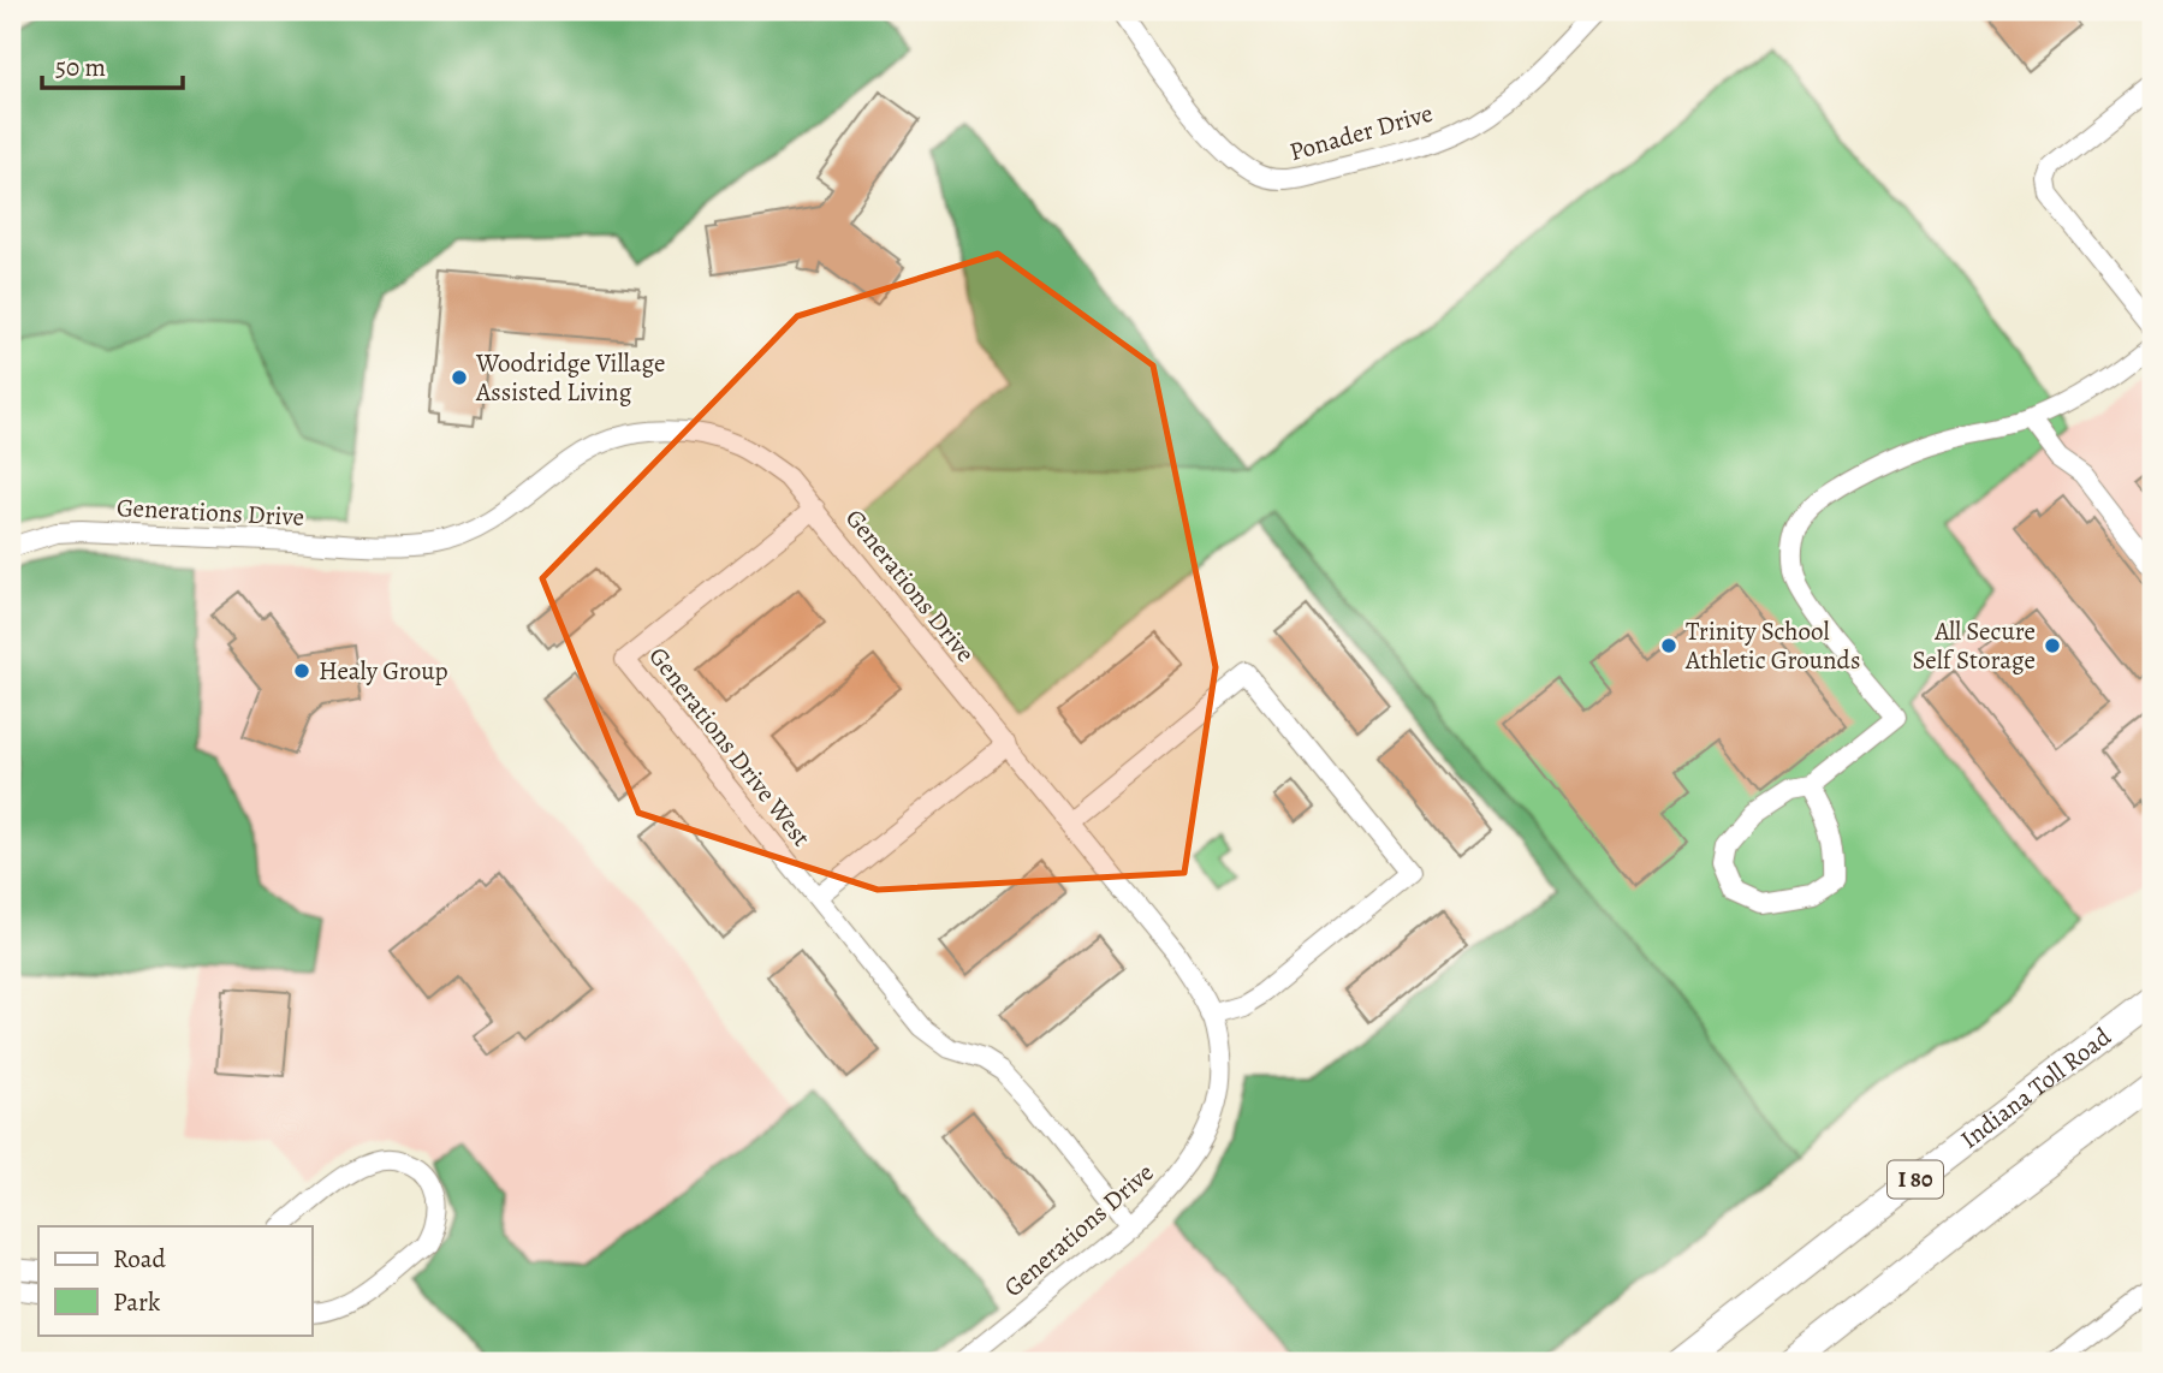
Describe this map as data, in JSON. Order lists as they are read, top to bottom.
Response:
{
  "streets": {
    "highway": ["Indiana Toll Road", "I 80"],
    "street": ["Ponader Drive", "Generations Drive", "Generations Drive West"]
  },
  "crossings": [
    ["Generations Drive", "Generations Drive West"]
  ],
  "places": [
    "Woodridge Village Assisted Living",
    "Trinity School Athletic Grounds",
    "All Secure Self Storage",
    "Healy Group"
  ],
  "legend": ["Road", "Park"],
  "scale_bar": "50 m"
}
